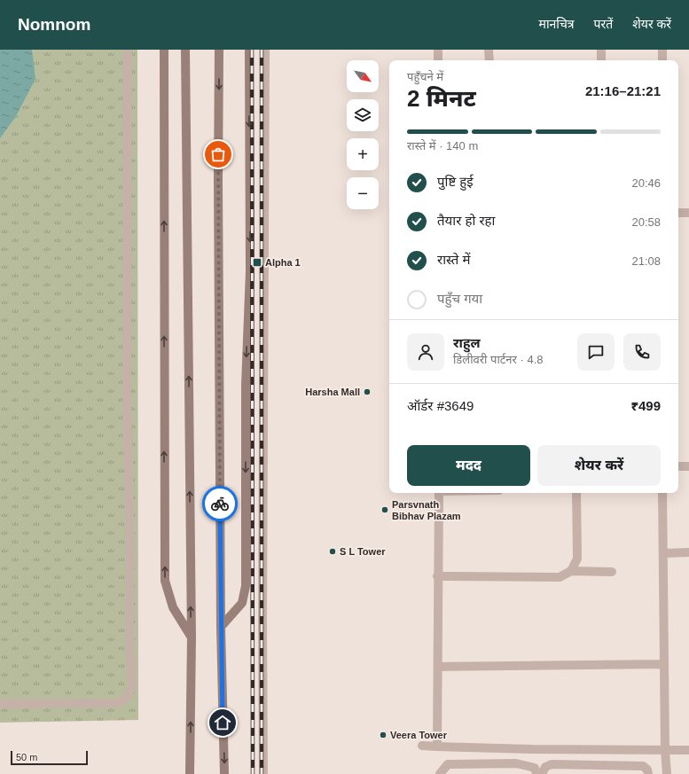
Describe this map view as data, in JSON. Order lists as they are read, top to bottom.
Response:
{
  "places": {
    "transit": ["Alpha 1"],
    "other": [
      "Harsha Mall",
      "Parsvnath Bibhav Plazam",
      "S L Tower",
      "Veera Tower"
    ]
  },
  "scale_bar": "50 m",
  "north": "bottom right",
  "page": {
    "header": "Nomnom",
    "nav": ["मानचित्र", "परतें", "शेयर करें"],
    "map_buttons": ["+", "−"],
    "heading": ["2 मिनट", "पहुँचने में", "21:16–21:21"],
    "panel": [
      "राहुल",
      "डिलीवरी पार्टनर · 4.8",
      "ऑर्डर #3649",
      "₹499"
    ],
    "bar": "रास्ते में · 140 m",
    "list": [
      ["पुष्टि हुई", "20:46"],
      ["तैयार हो रहा", "20:58"],
      ["रास्ते में", "21:08"],
      "पहुँच गया"
    ],
    "buttons": ["मदद", "शेयर करें"],
    "scale": "50 m"
  }
}
